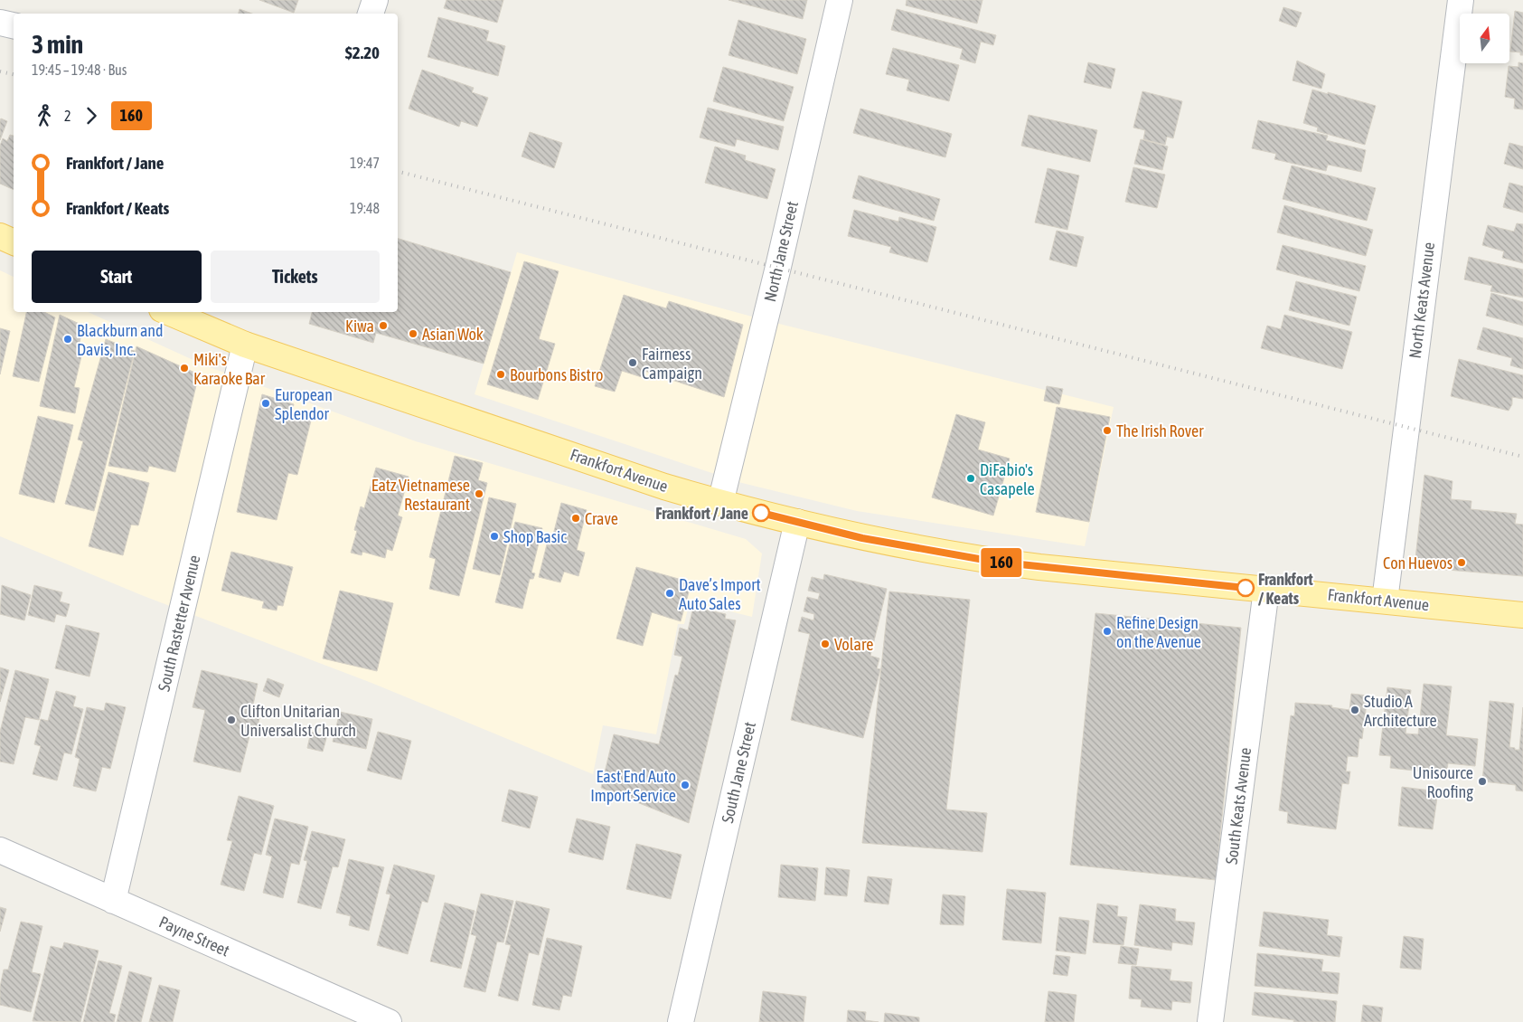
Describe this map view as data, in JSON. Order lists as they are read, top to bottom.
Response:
{
  "streets": {
    "main road": ["Frankfort Avenue"],
    "street": [
      "North Jane Street",
      "North Keats Avenue",
      "South Rastetter Avenue",
      "South Jane Street",
      "South Keats Avenue",
      "Payne Street"
    ]
  },
  "crossings": [
    ["North Jane Street", "Frankfort Avenue"],
    ["North Keats Avenue", "Frankfort Avenue"],
    ["Frankfort Avenue", "South Rastetter Avenue"],
    ["Frankfort Avenue", "South Jane Street"],
    ["Frankfort Avenue", "South Keats Avenue"],
    ["South Rastetter Avenue", "Payne Street"]
  ],
  "places": [
    "Kiwa",
    "Asian Wok",
    "Blackburn and Davis, Inc.",
    "Fairness Campaign",
    "Miki's Karaoke Bar",
    "Bourbons Bistro",
    "European Splendor",
    "The Irish Rover",
    "DiFabio's Casapele",
    "Eatz Vietnamese Restaurant",
    "Frankfort / Jane",
    "Crave",
    "Shop Basic",
    "Con Huevos",
    "Frankfort / Keats",
    "Dave’s Import Auto Sales",
    "Refine Design on the Avenue",
    "Volare",
    "Studio A Architecture",
    "Clifton Unitarian Universalist Church",
    "Unisource Roofing",
    "East End Auto Import Service"
  ],
  "lines": ["bus line 160"],
  "north": "top",
  "page": {
    "on_map": "160",
    "heading": ["3 min", "19:45 – 19:48 · Bus", "$2.20"],
    "legs": ["2", "160"],
    "list": [
      {
        "name": "Frankfort / Jane",
        "value": "19:47"
      },
      {
        "name": "Frankfort / Keats",
        "value": "19:48"
      }
    ],
    "buttons": ["Start", "Tickets"]
  }
}
